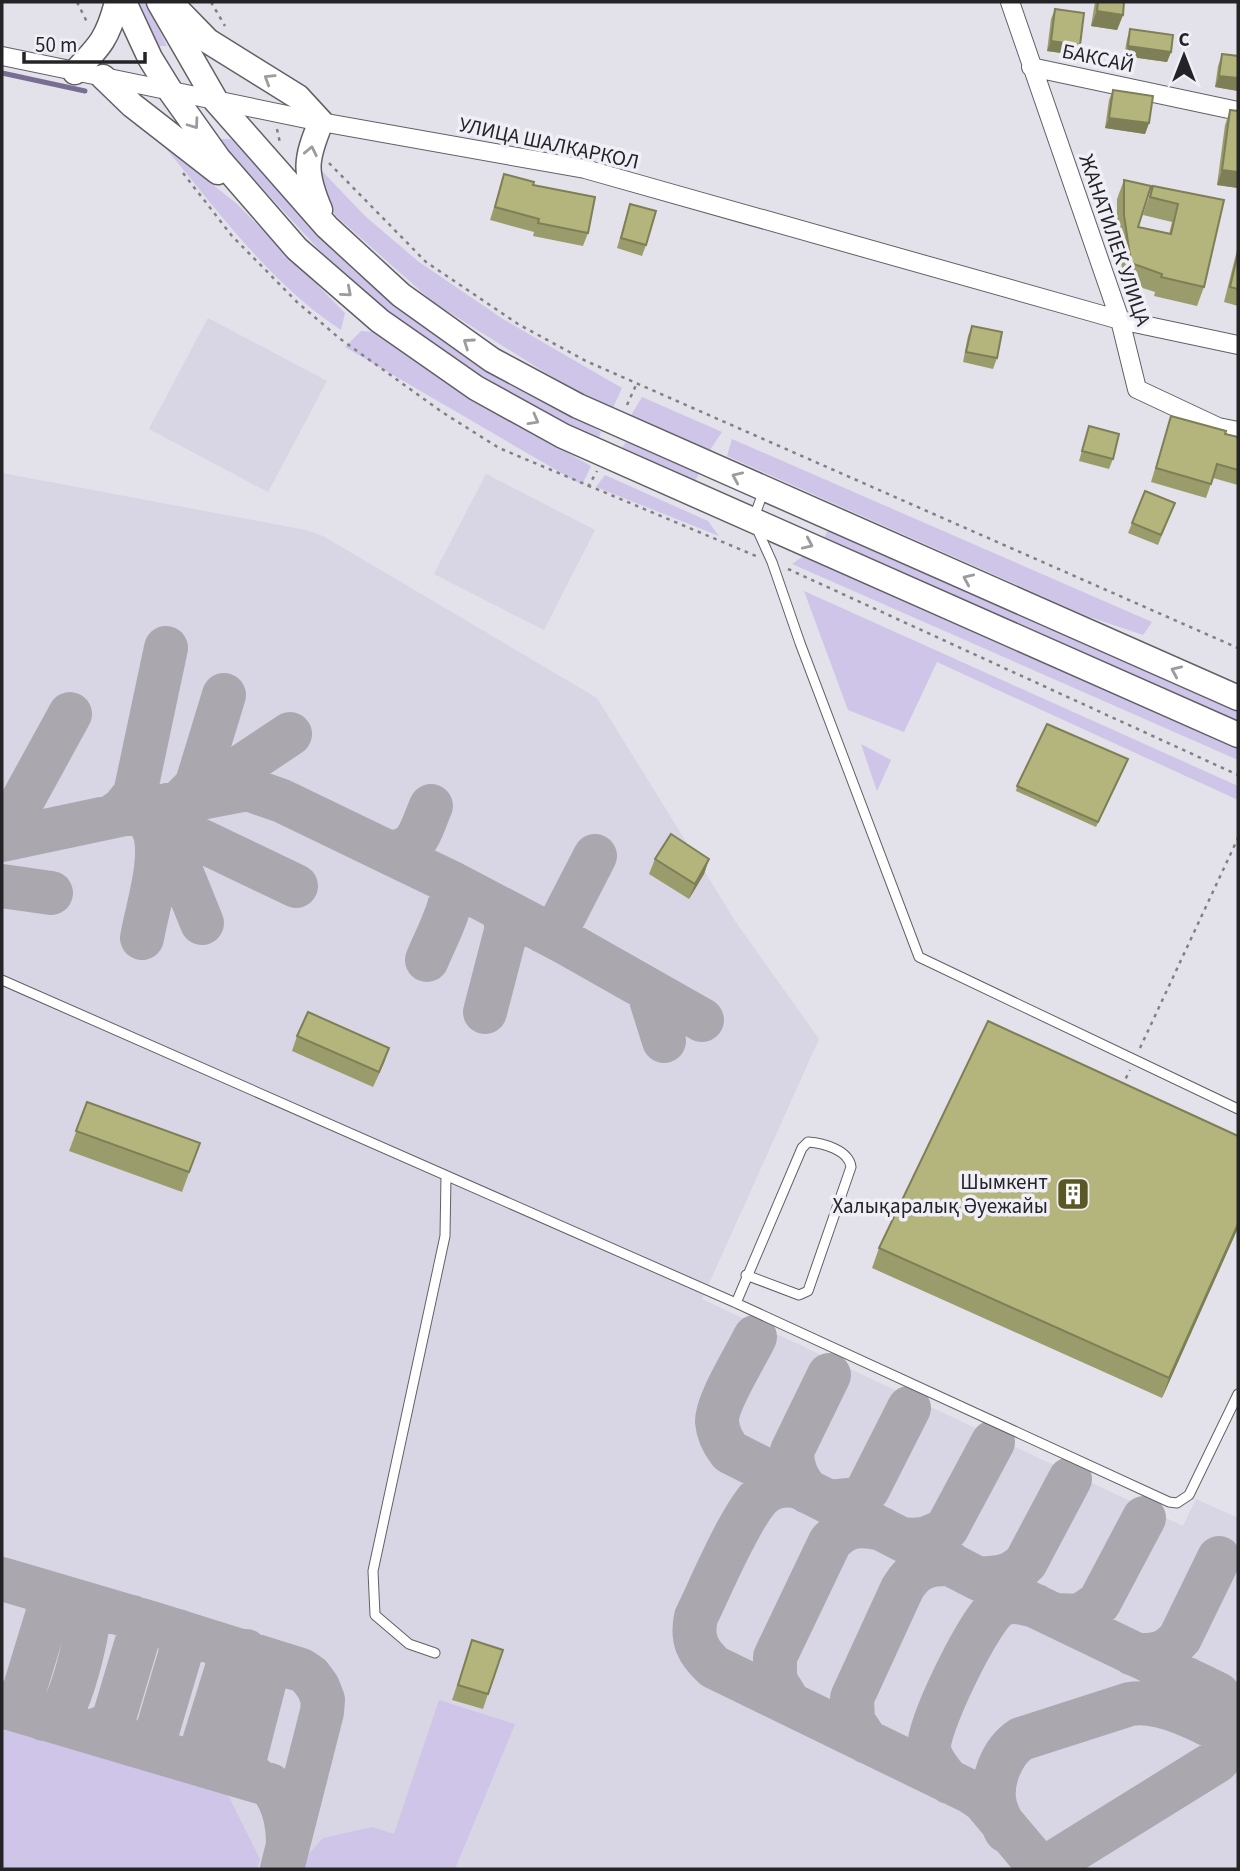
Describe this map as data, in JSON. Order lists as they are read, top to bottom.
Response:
{
  "streets": {
    "street": ["БАКСАЙ", "УЛИЦА ШАЛКАРКОЛ", "ЖАНАТИЛЕК УЛИЦА"]
  },
  "crossings": [
    ["БАКСАЙ", "ЖАНАТИЛЕК УЛИЦА"],
    ["УЛИЦА ШАЛКАРКОЛ", "ЖАНАТИЛЕК УЛИЦА"]
  ],
  "places": {
    "building": ["Шымкент Халықаралық Әуежайы"]
  },
  "scale_bar": "50 m",
  "north": "top"
}
